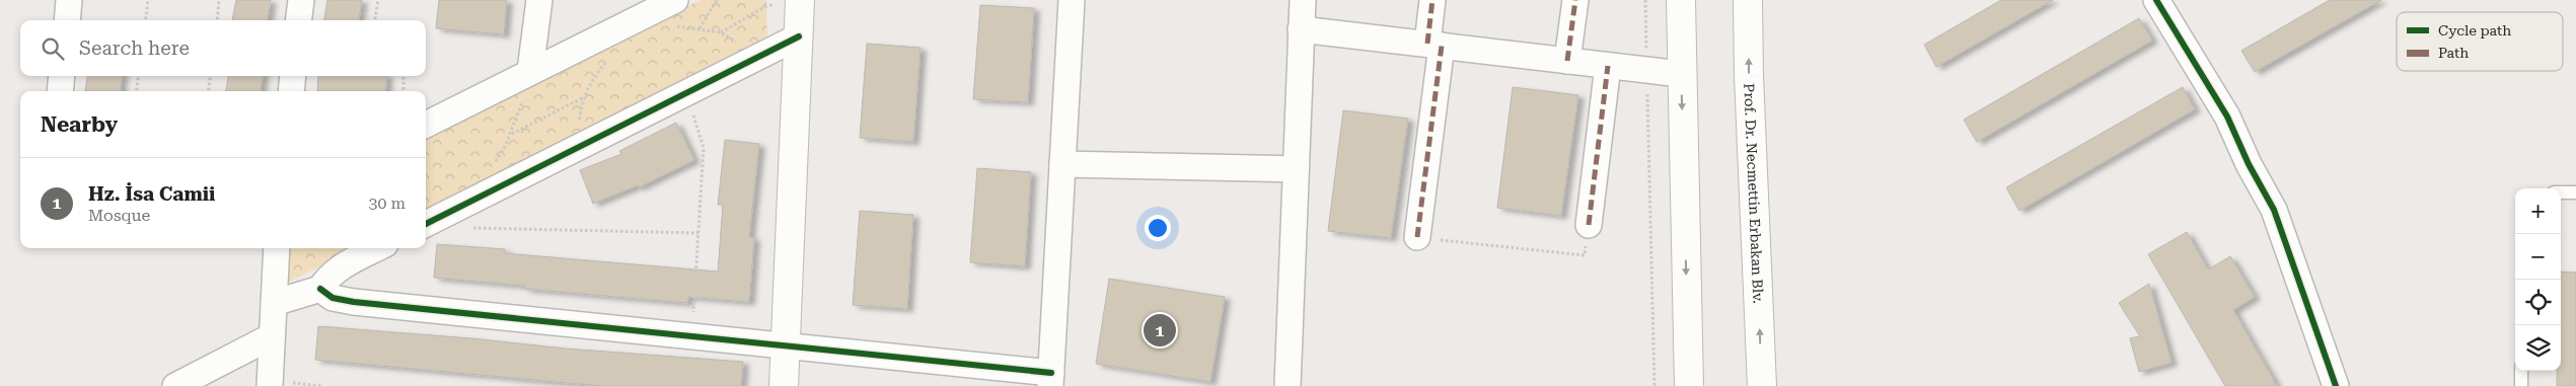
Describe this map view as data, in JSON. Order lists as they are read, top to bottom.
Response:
{
  "streets": {
    "main road": ["Prof. Dr. Necmettin Erbakan Blv."]
  },
  "legend": ["Cycle path", "Path"],
  "page": {
    "search": "Search here",
    "heading": "Nearby",
    "list": [
      {
        "mark": "1",
        "name": "Hz. İsa Camii",
        "note": "Mosque",
        "value": "30 m"
      }
    ],
    "map_buttons": ["+", "−"],
    "pins": "1"
  }
}
